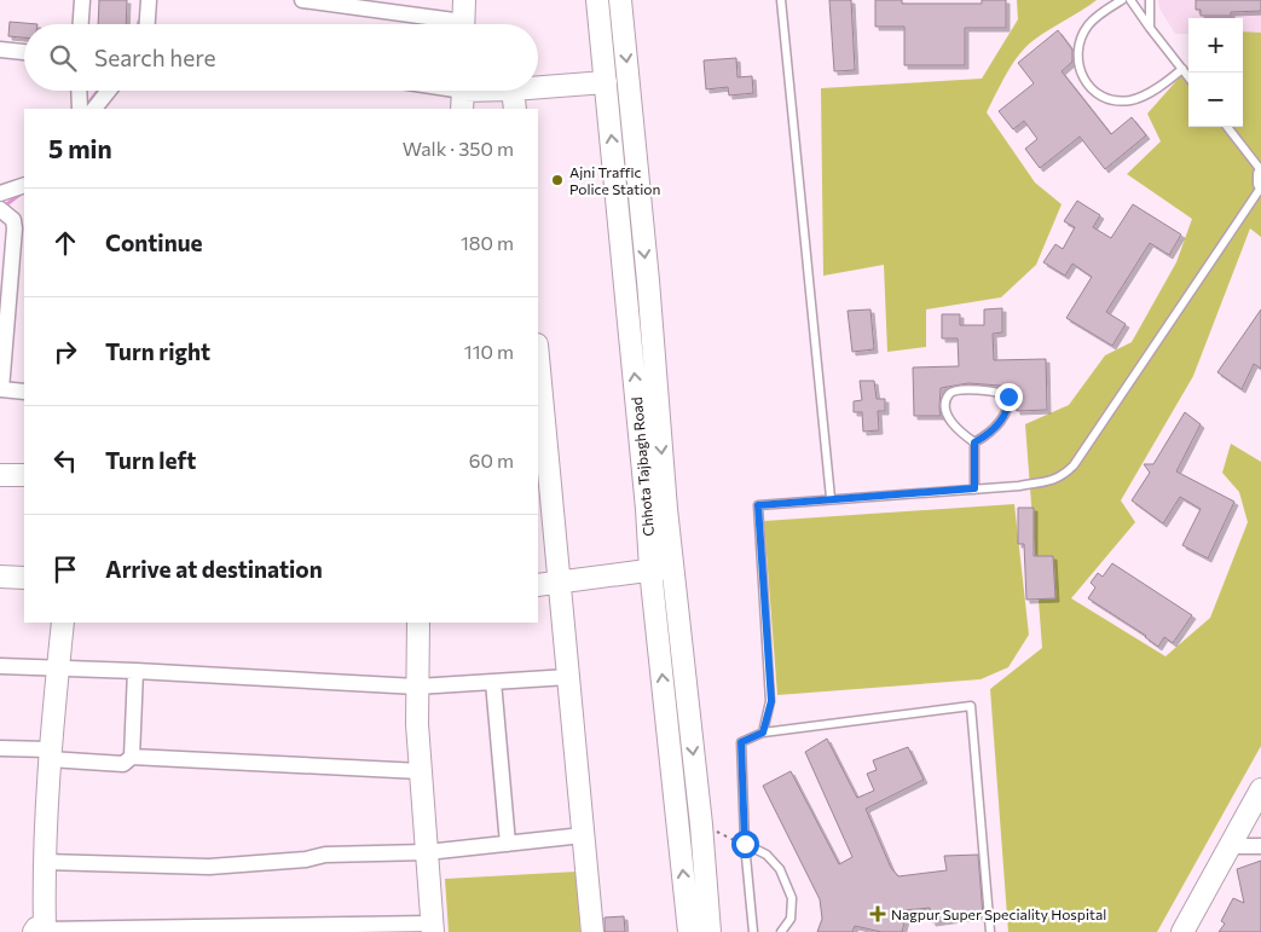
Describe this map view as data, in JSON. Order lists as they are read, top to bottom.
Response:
{
  "streets": {
    "main road": ["Chhota Tajbagh Road"]
  },
  "places": {
    "other": ["Ajni Traffic Police Station"],
    "health": ["Nagpur Super Speciality Hospital"]
  },
  "page": {
    "map_buttons": ["+", "−"],
    "search": "Search here",
    "heading": ["5 min", "Walk · 350 m"],
    "list": [
      ["Continue", "180 m"],
      ["Turn right", "110 m"],
      ["Turn left", "60 m"],
      "Arrive at destination"
    ]
  }
}
